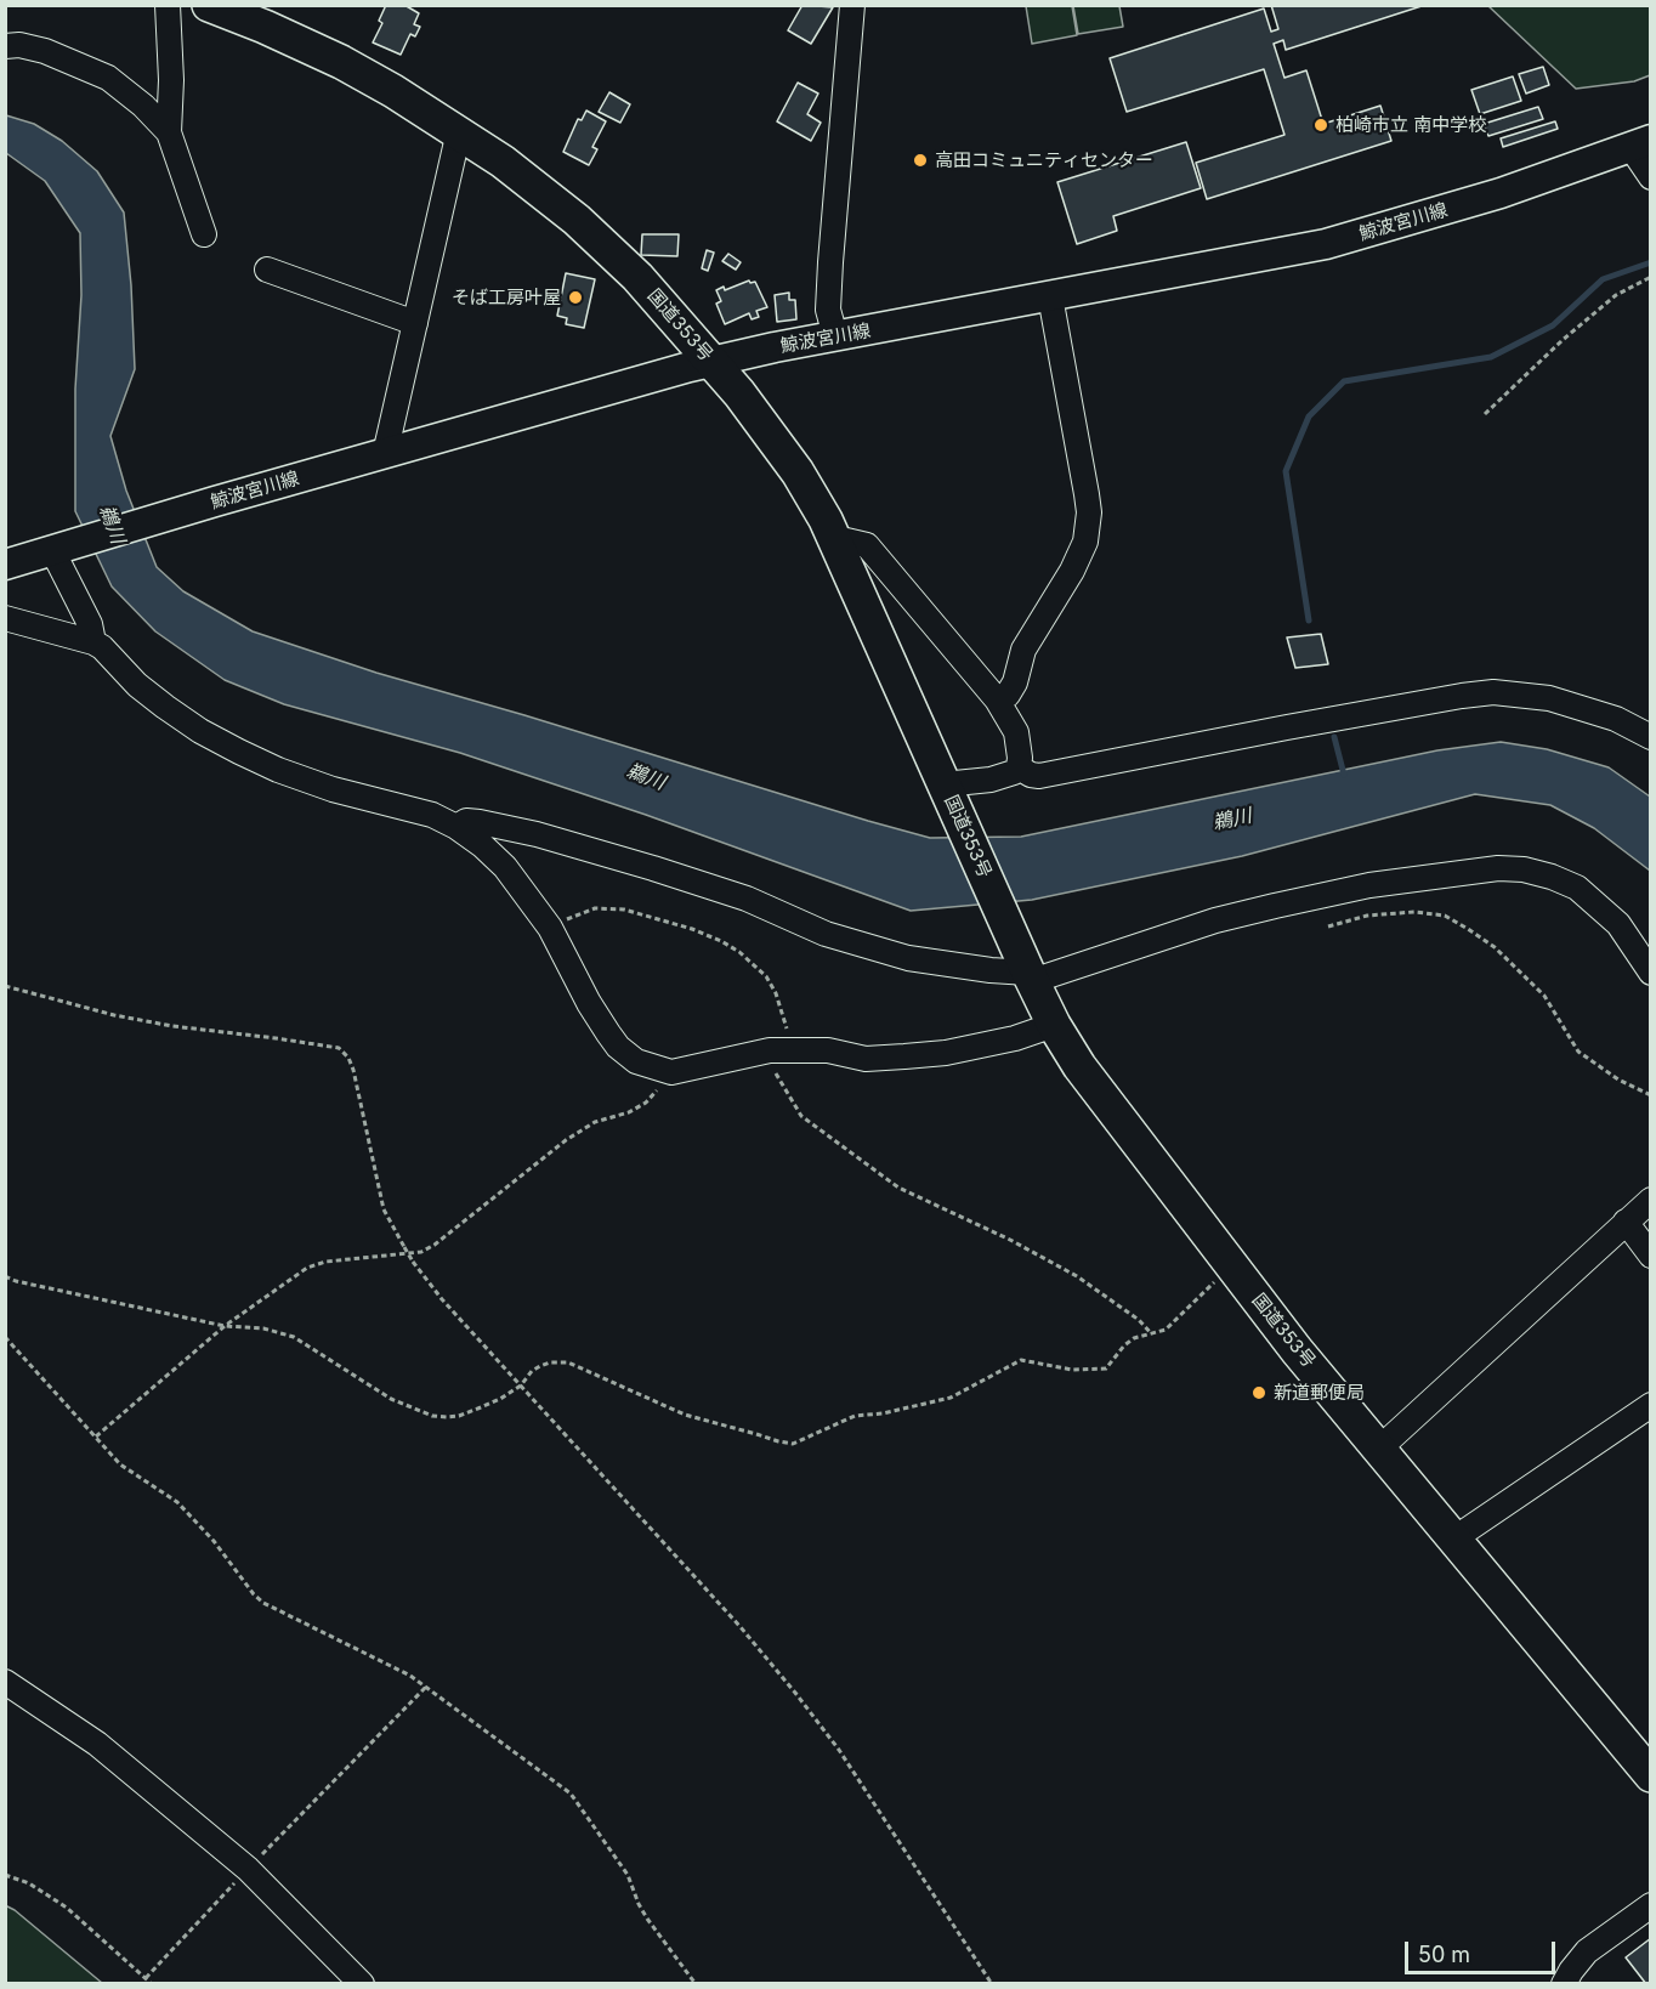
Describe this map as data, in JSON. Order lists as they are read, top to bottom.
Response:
{
  "streets": {
    "highway": ["国道353号"],
    "main road": ["鯨波宮川線"]
  },
  "crossings": [
    ["鯨波宮川線", "国道353号"]
  ],
  "water": ["鵜川"],
  "places": [
    "柏崎市立 南中学校",
    "高田コミュニティセンター",
    "そば工房叶屋",
    "新道郵便局"
  ],
  "scale_bar": "50 m"
}
